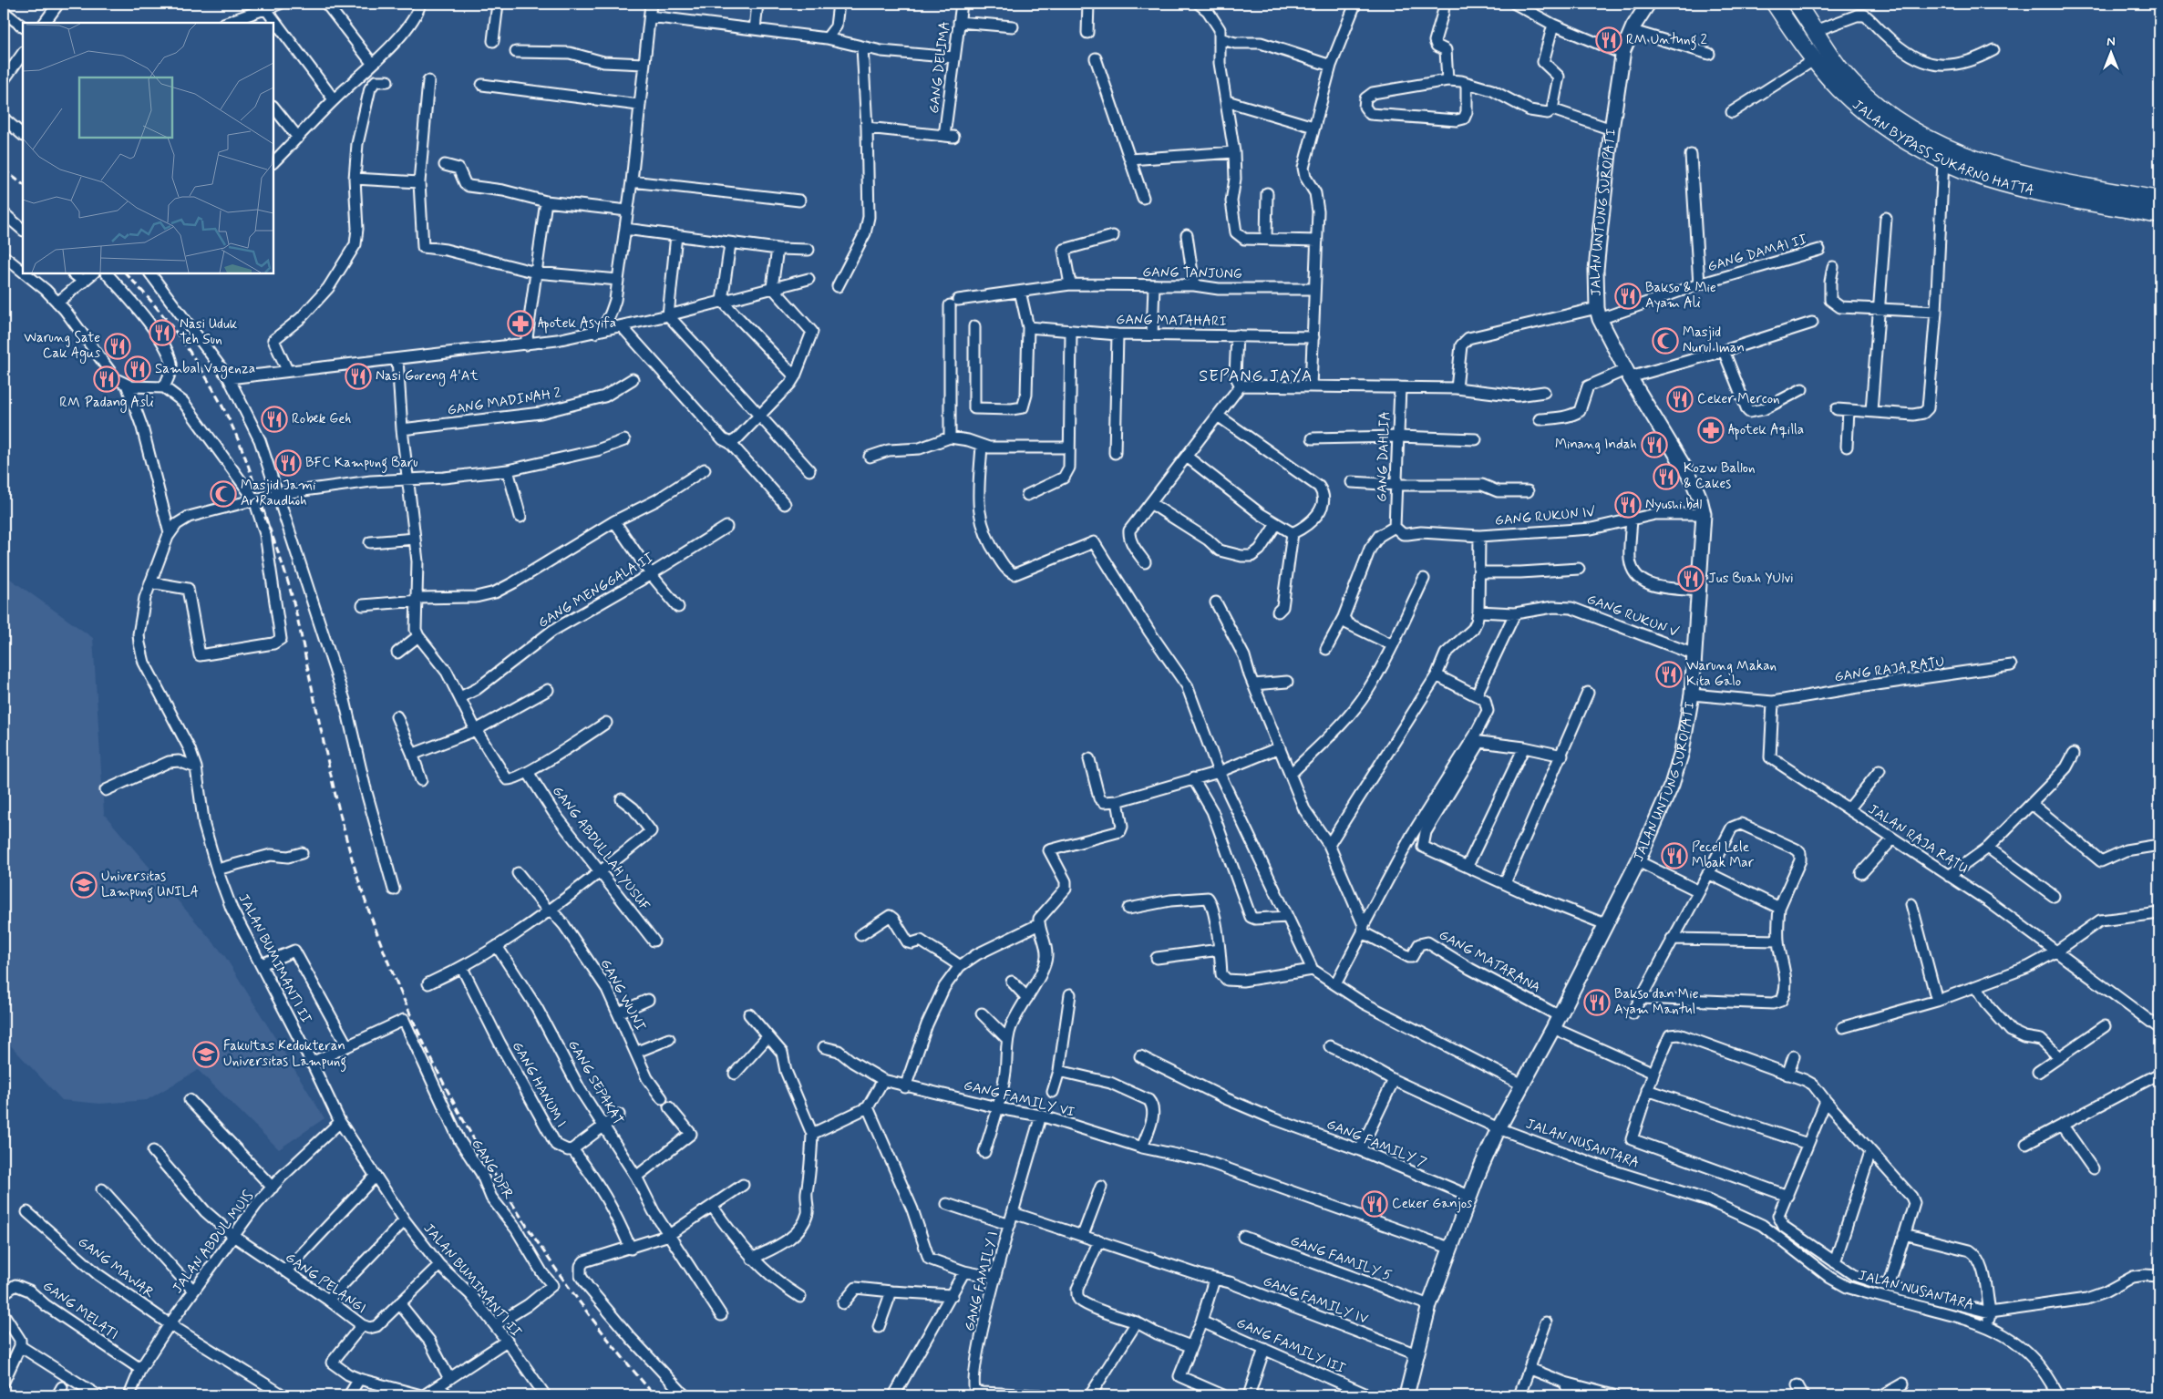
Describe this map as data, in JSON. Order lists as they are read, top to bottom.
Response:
{
  "streets": {
    "highway": ["JALAN BYPASS SUKARNO HATTA"],
    "main road": ["JALAN UNTUNG SUROPATI"],
    "street": [
      "GANG DELIMA",
      "GANG DAMAI II",
      "GANG TANJUNG",
      "GANG MATAHARI",
      "GANG MADINAH 2",
      "GANG DAHLIA",
      "GANG RUKUN IV",
      "GANG MENGGALA II",
      "GANG RUKUN V",
      "GANG RAJA RATU",
      "JALAN RAJA RATU",
      "GANG ABDULLAH YUSUF",
      "JALAN BUMIMANTI II",
      "GANG MATARANA",
      "GANG WUNI",
      "GANG SEPAKAT",
      "GANG HANUM I",
      "GANG FAMILY VI",
      "GANG FAMILY 7",
      "JALAN NUSANTARA",
      "GANG DPR",
      "JALAN ABDUL MUIS",
      "GANG FAMILY 5",
      "GANG MAWAR",
      "GANG FAMILY I",
      "GANG PELANGI",
      "GANG FAMILY IV",
      "GANG MELATI",
      "GANG FAMILY III"
    ]
  },
  "crossings": [
    ["JALAN UNTUNG SUROPATI", "GANG DAMAI II"],
    ["JALAN UNTUNG SUROPATI", "GANG RUKUN IV"],
    ["JALAN UNTUNG SUROPATI", "GANG RUKUN V"],
    ["JALAN UNTUNG SUROPATI", "GANG MATARANA"],
    ["JALAN UNTUNG SUROPATI", "GANG FAMILY VI"],
    ["JALAN UNTUNG SUROPATI", "GANG FAMILY 7"],
    ["JALAN UNTUNG SUROPATI", "JALAN NUSANTARA"],
    ["JALAN UNTUNG SUROPATI", "GANG FAMILY 5"],
    ["JALAN UNTUNG SUROPATI", "GANG FAMILY IV"],
    ["GANG DAHLIA", "GANG RUKUN IV"],
    ["GANG RAJA RATU", "JALAN RAJA RATU"],
    ["JALAN BUMIMANTI II", "GANG DPR"],
    ["JALAN BUMIMANTI II", "JALAN ABDUL MUIS"],
    ["JALAN BUMIMANTI II", "GANG PELANGI"],
    ["GANG FAMILY VI", "GANG FAMILY I"],
    ["JALAN ABDUL MUIS", "GANG MAWAR"],
    ["JALAN ABDUL MUIS", "GANG PELANGI"],
    ["JALAN ABDUL MUIS", "GANG MELATI"],
    ["GANG FAMILY I", "GANG FAMILY IV"]
  ],
  "districts": ["SEPANG JAYA"],
  "places": {
    "restaurant": [
      "RM Untung 2",
      "Bakso & Mie Ayam Ali",
      "Nasi Uduk Teh Sun",
      "Warung Sate Cak Agus",
      "Sambal Vagenza",
      "Nasi Goreng A'At",
      "RM Padang Asli",
      "Ceker Mercon",
      "Robek Geh",
      "Minang Indah",
      "BFC Kampung Baru",
      "Kozw Ballon & Cakes",
      "Nyushi bdl",
      "Jus Buah YUlvi",
      "Warung Makan Kita Galo",
      "Pecel Lele Mbak Mar",
      "Bakso dan Mie Ayam Mantul",
      "Ceker Ganjos"
    ],
    "pharmacy": ["Apotek Asyifa", "Apotek Aqilla"],
    "mosque": ["Masjid Nurul Iman", "Masjid Jami Ar Raudhoh"],
    "school or university": ["Universitas Lampung UNILA", "Fakultas Kedokteran Universitas Lampung"]
  },
  "north": "top"
}
